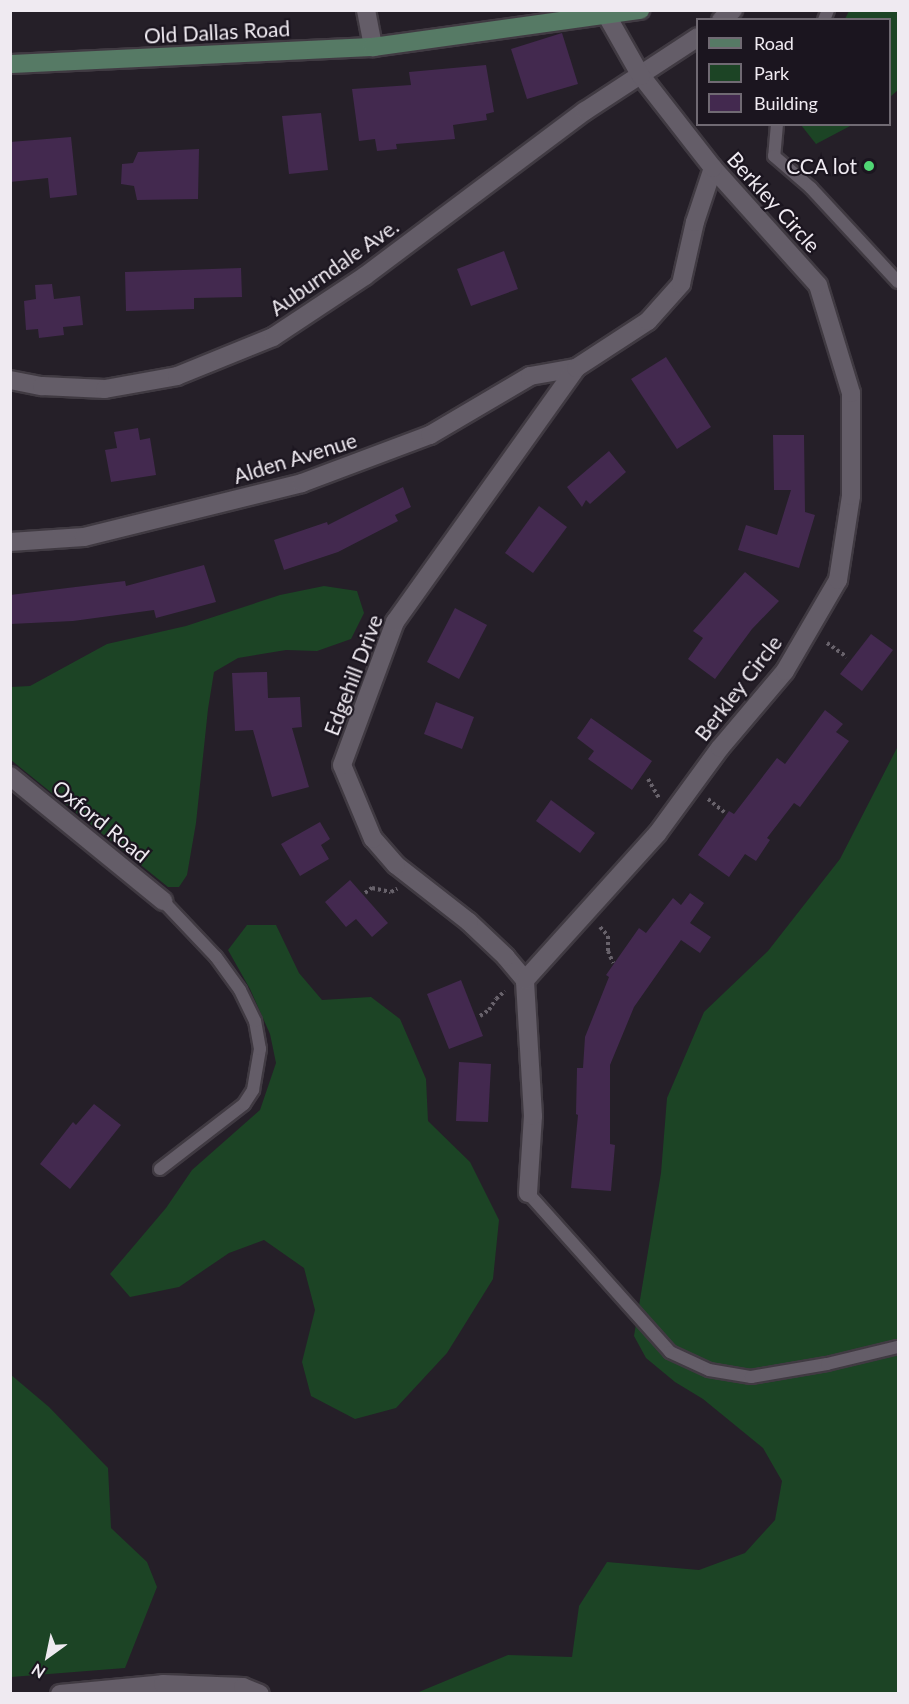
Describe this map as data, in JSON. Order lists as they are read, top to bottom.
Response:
{
  "streets": {
    "street": [
      "Old Dallas Road",
      "Berkley Circle",
      "Auburndale Ave.",
      "Alden Avenue",
      "Edgehill Drive",
      "Oxford Road"
    ]
  },
  "crossings": [
    ["Old Dallas Road", "Berkley Circle"],
    ["Berkley Circle", "Auburndale Ave."],
    ["Berkley Circle", "Edgehill Drive"],
    ["Alden Avenue", "Edgehill Drive"]
  ],
  "places": ["CCA lot"],
  "legend": ["Road", "Park", "Building"],
  "north": "bottom left"
}
